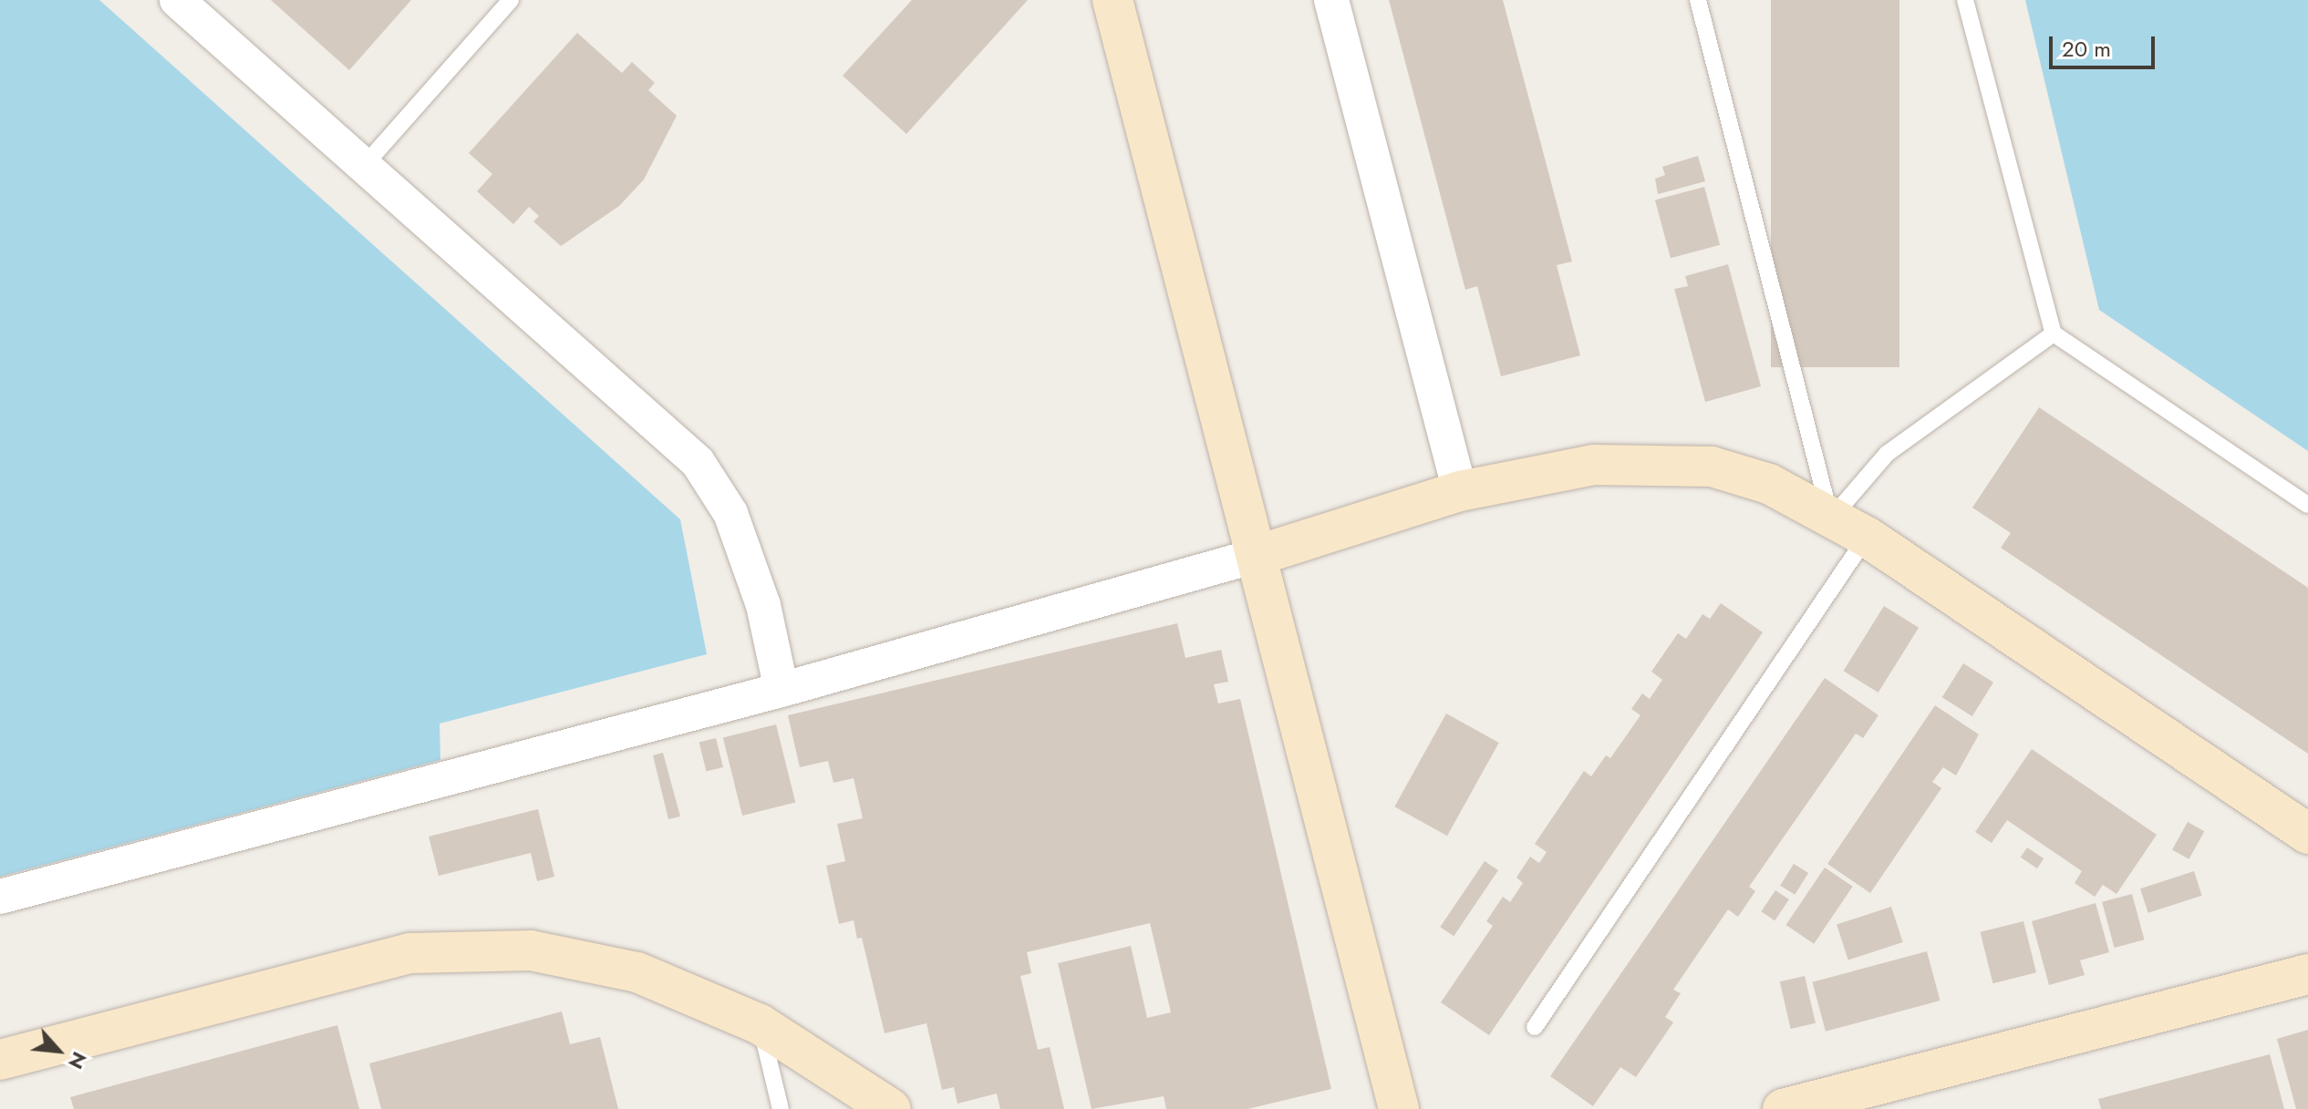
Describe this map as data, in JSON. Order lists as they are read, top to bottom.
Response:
{
  "scale_bar": "20 m",
  "north": "bottom right"
}
